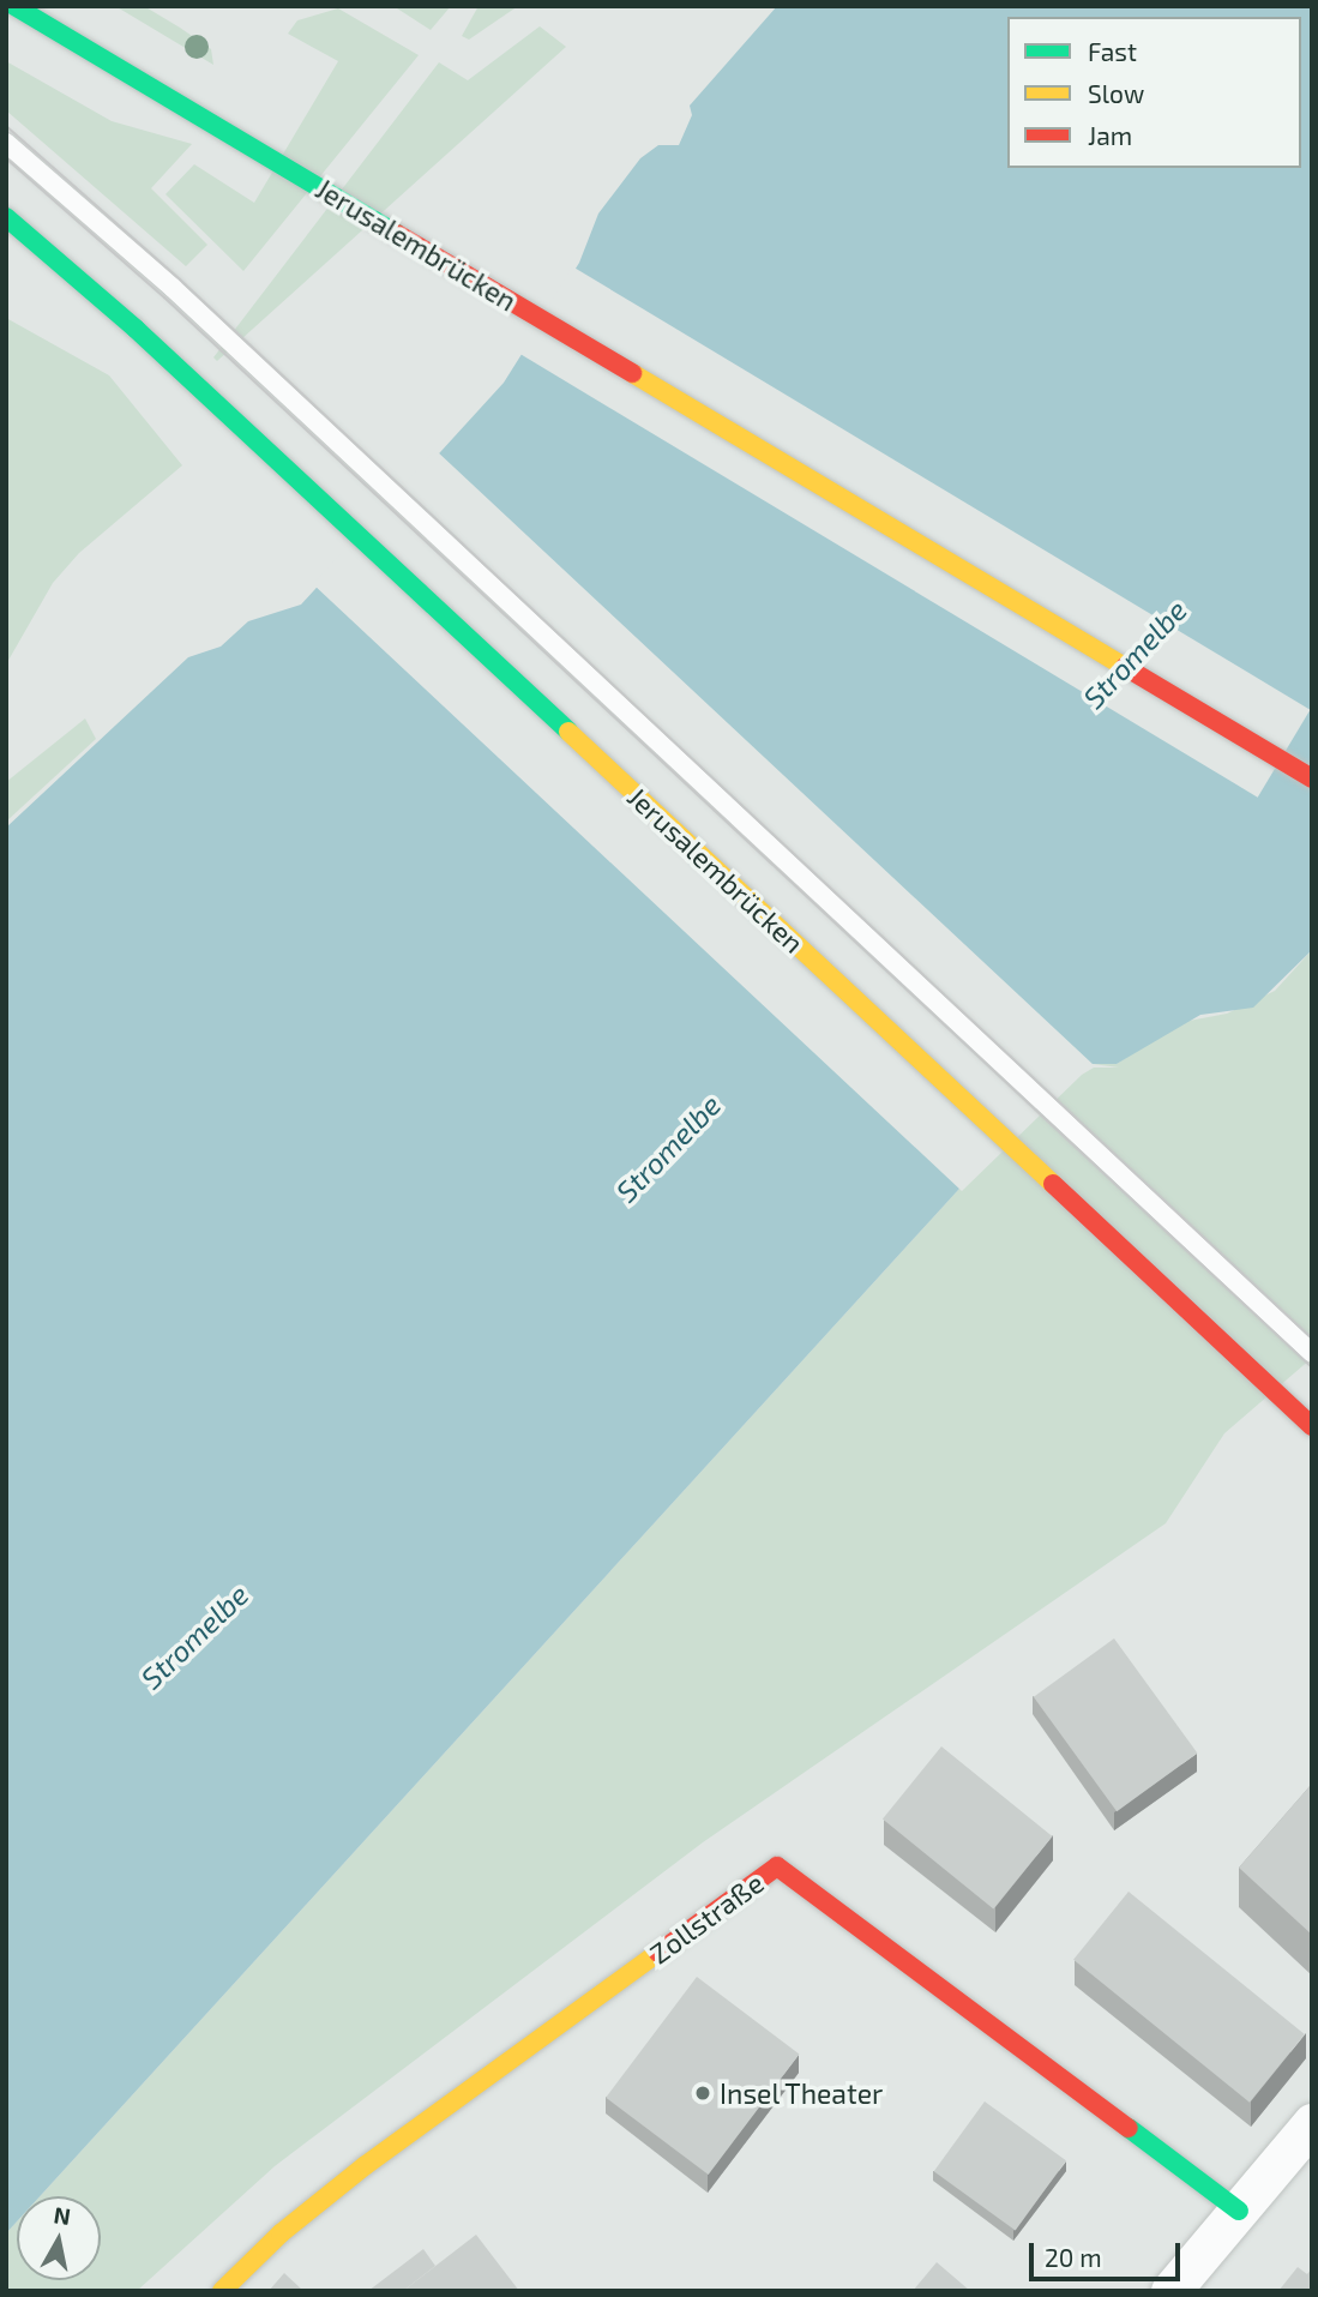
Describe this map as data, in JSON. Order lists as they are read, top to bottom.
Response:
{
  "streets": {
    "main road": ["Jerusalembrücken", "Zollstraße"]
  },
  "water": ["Stromelbe"],
  "places": ["Insel Theater"],
  "legend": ["Fast", "Slow", "Jam"],
  "scale_bar": "20 m",
  "north": "top"
}
